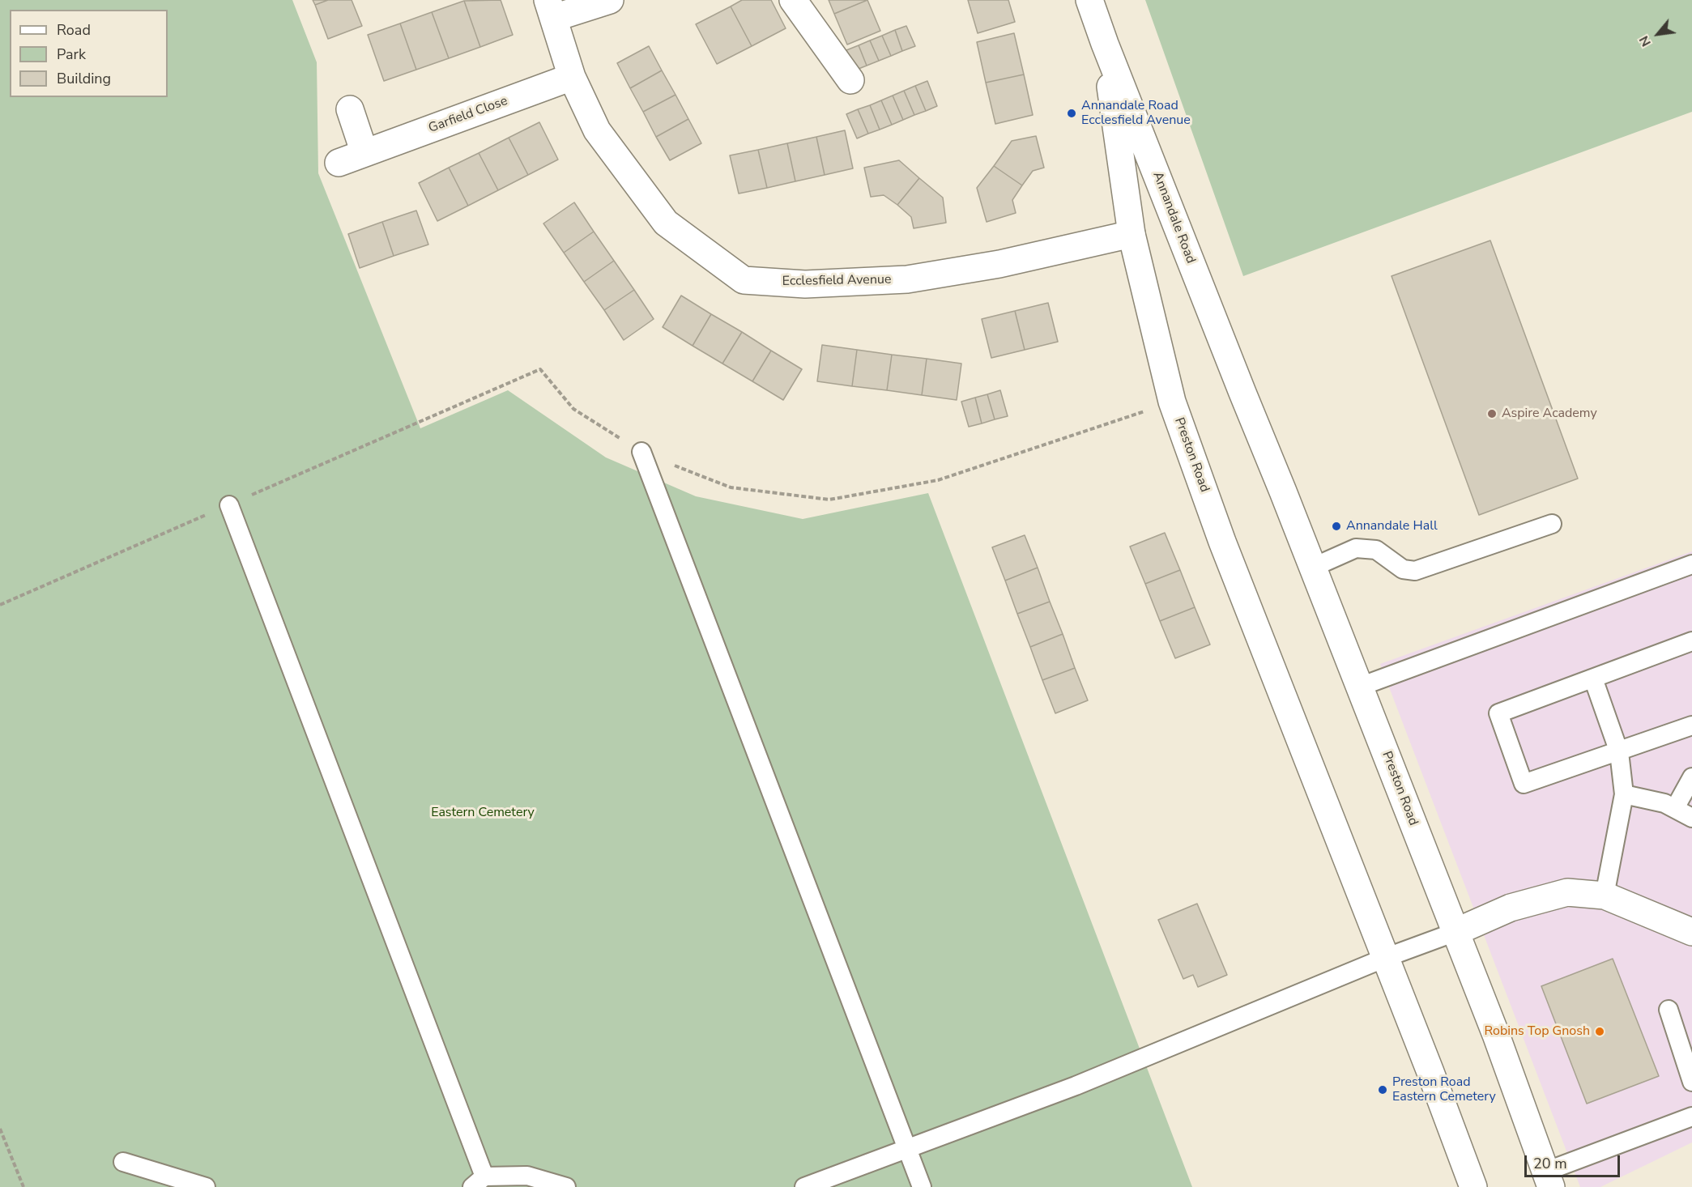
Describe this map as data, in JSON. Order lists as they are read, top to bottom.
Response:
{
  "streets": {
    "street": [
      "Garfield Close",
      "Annandale Road",
      "Ecclesfield Avenue",
      "Preston Road"
    ]
  },
  "crossings": [
    ["Garfield Close", "Ecclesfield Avenue"],
    ["Annandale Road", "Ecclesfield Avenue"],
    ["Annandale Road", "Preston Road"]
  ],
  "parks": ["Eastern Cemetery"],
  "places": [
    "Annandale Road Ecclesfield Avenue",
    "Aspire Academy",
    "Annandale Hall",
    "Robins Top Gnosh",
    "Preston Road Eastern Cemetery"
  ],
  "legend": ["Road", "Park", "Building"],
  "scale_bar": "20 m",
  "north": "bottom left"
}
